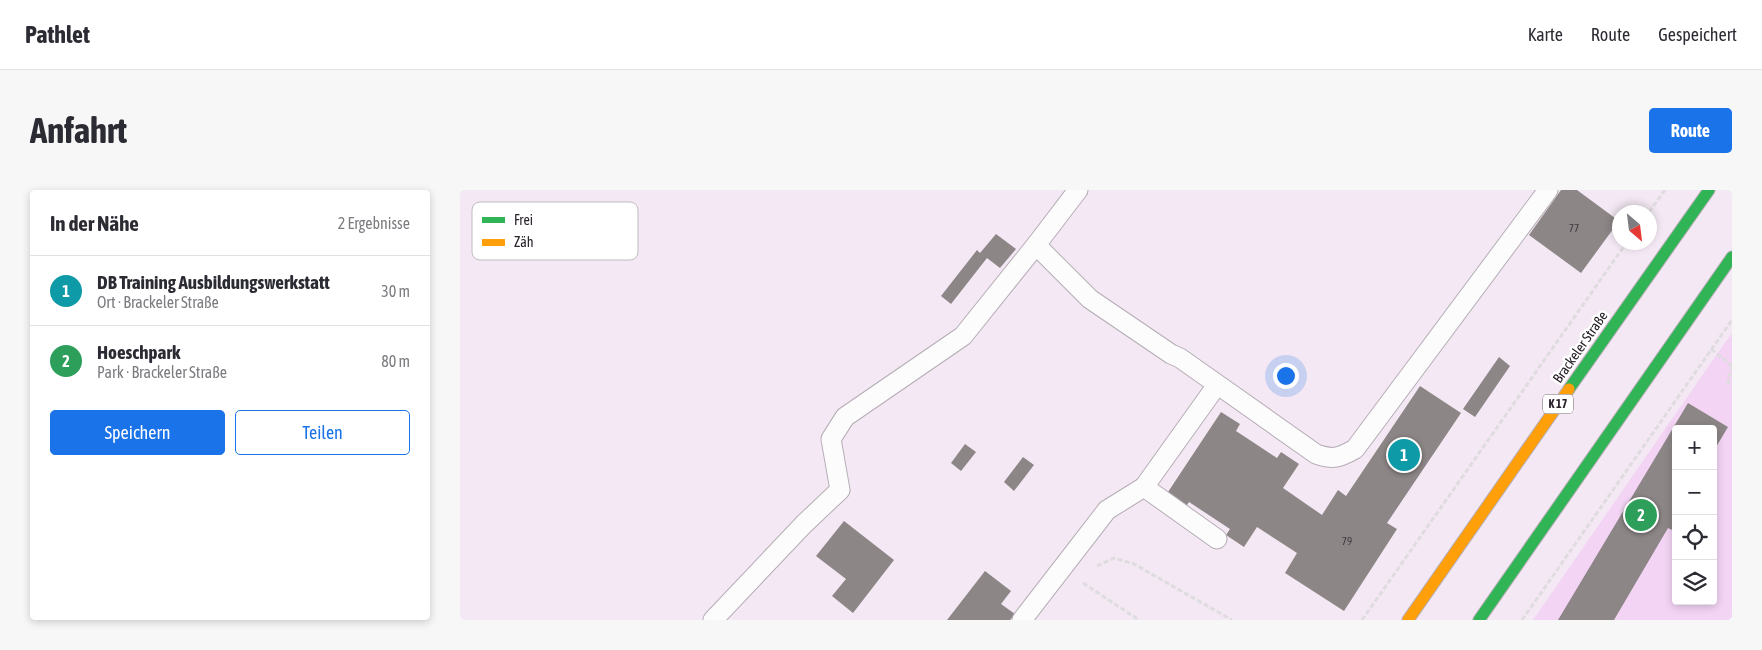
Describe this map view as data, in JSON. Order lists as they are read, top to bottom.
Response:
{
  "streets": {
    "highway": ["Brackeler Straße", "K 17"]
  },
  "house_numbers": ["77", "79"],
  "legend": ["Frei", "Zäh"],
  "north": "bottom right",
  "page": {
    "header": "Pathlet",
    "nav": ["Karte", "Route", "Gespeichert"],
    "buttons": [
      "Route",
      ["Speichern", "Teilen"]
    ],
    "title": "Anfahrt",
    "heading": ["In der Nähe", "2 Ergebnisse"],
    "list": [
      {
        "mark": "1",
        "name": "DB Training Ausbildungswerkstatt",
        "note": "Ort · Brackeler Straße",
        "value": "30 m"
      },
      {
        "mark": "2",
        "name": "Hoeschpark",
        "note": "Park · Brackeler Straße",
        "value": "80 m"
      }
    ],
    "map_buttons": ["+", "−"],
    "pins": ["1", "2"]
  }
}
